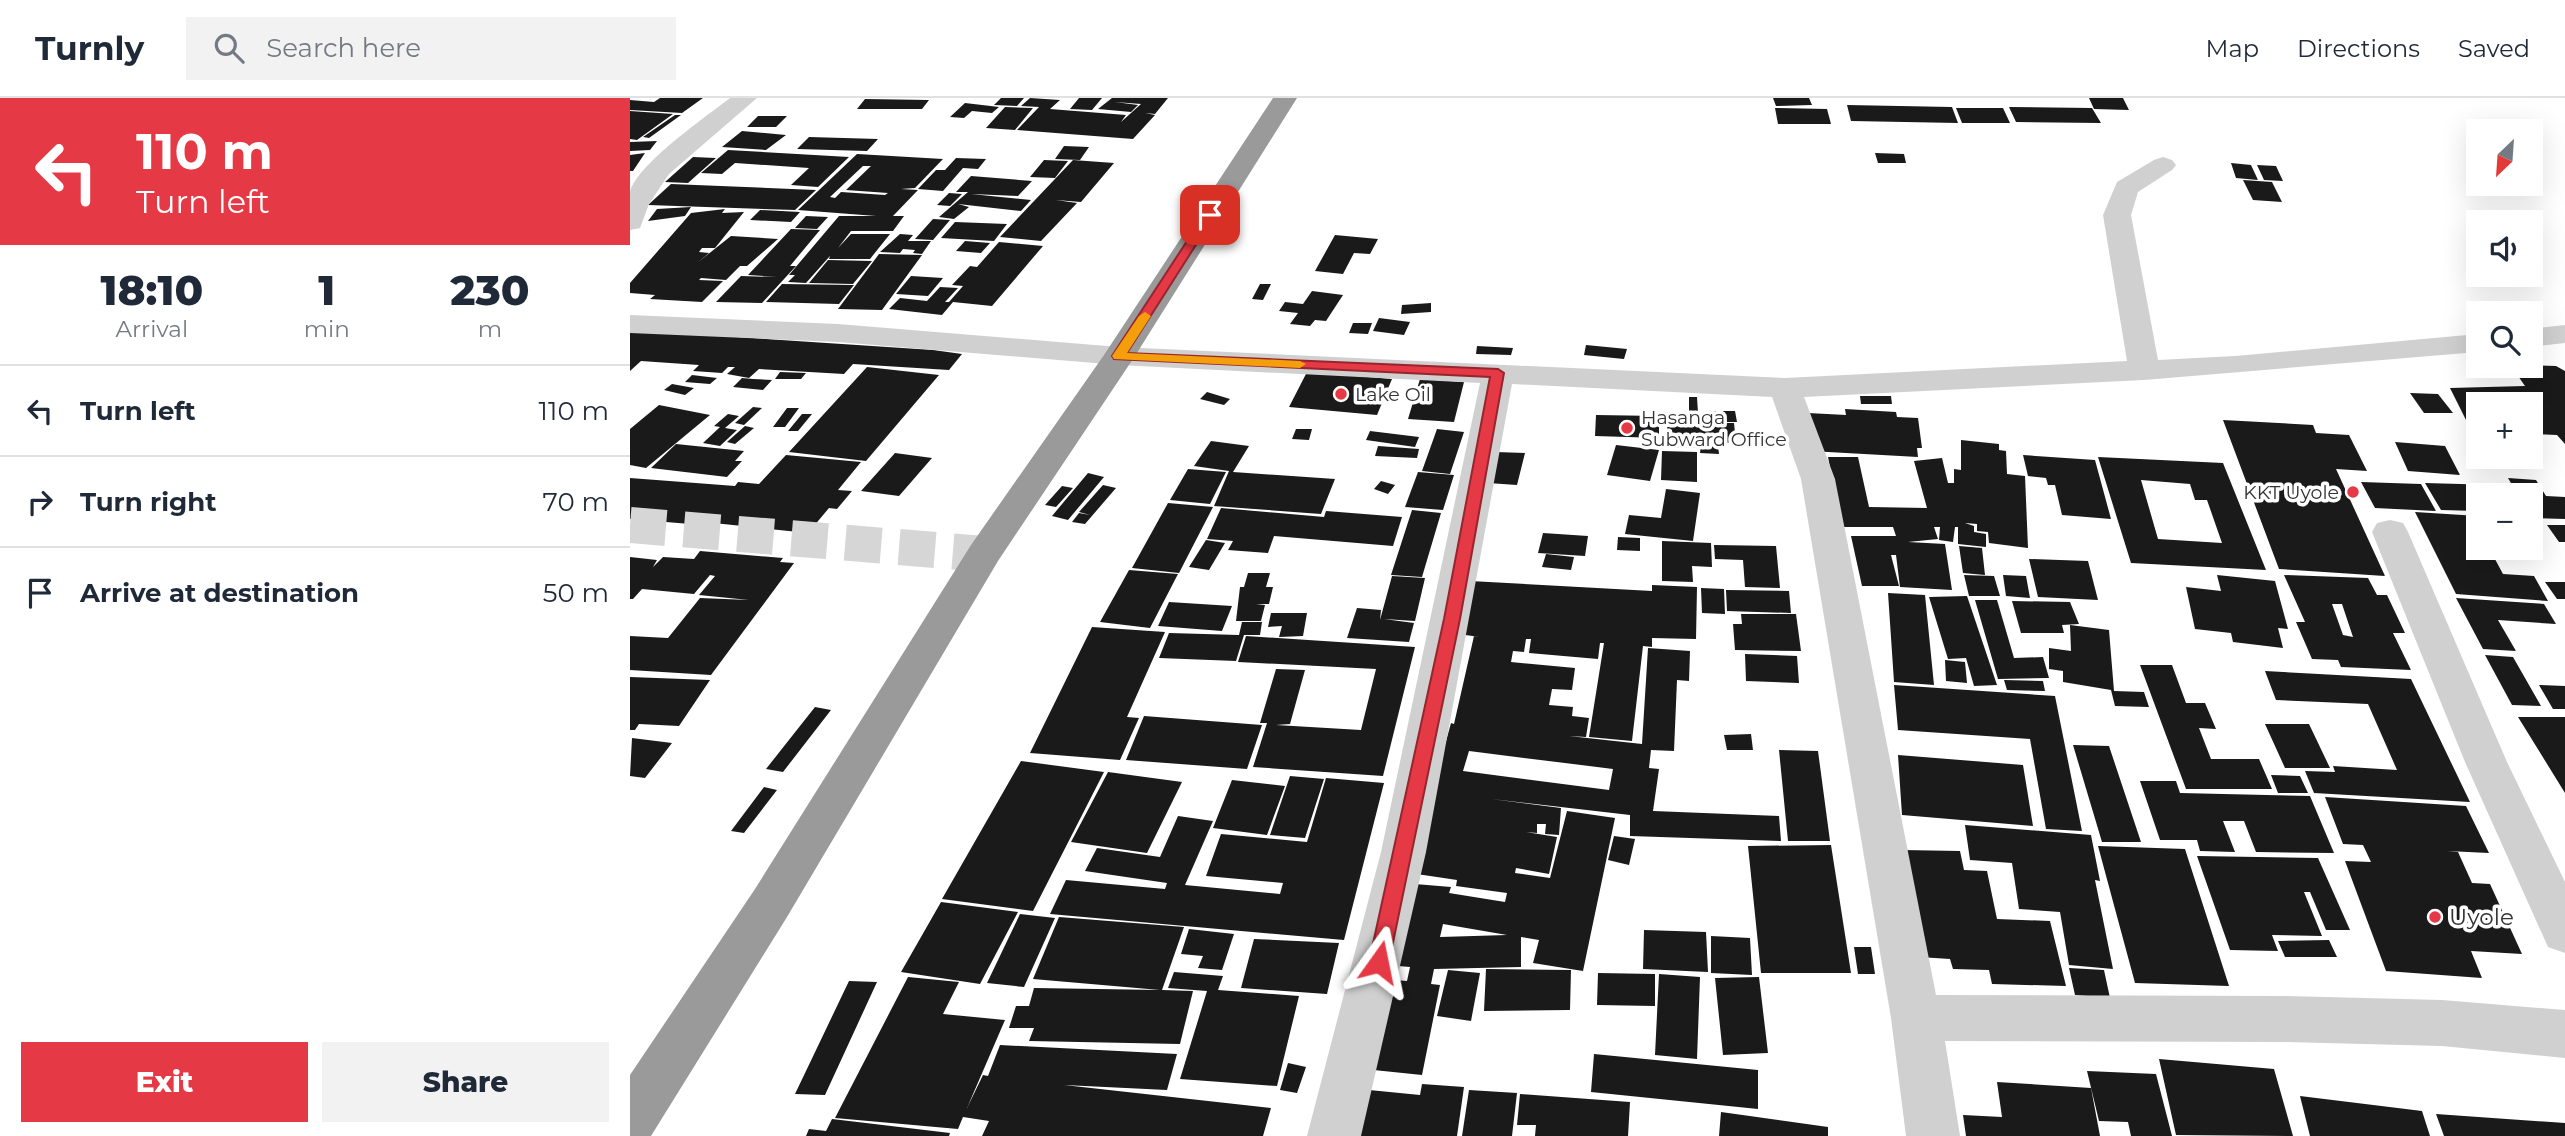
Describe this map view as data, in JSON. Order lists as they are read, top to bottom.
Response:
{
  "places": [
    "Lake Oil",
    "Hasanga Subward Office",
    "KKT Uyole",
    "Uyole"
  ],
  "north": "bottom left",
  "page": {
    "header": "Turnly",
    "search": "Search here",
    "nav": ["Map", "Directions", "Saved"],
    "turn": ["110 m", "Turn left"],
    "map_buttons": ["+", "−"],
    "eta": [
      "18:10",
      "Arrival",
      "1",
      "min",
      "230",
      "m"
    ],
    "list": [
      {
        "name": "Turn left",
        "value": "110 m"
      },
      {
        "name": "Turn right",
        "value": "70 m"
      },
      {
        "name": "Arrive at destination",
        "value": "50 m"
      }
    ],
    "buttons": ["Exit", "Share"]
  }
}
